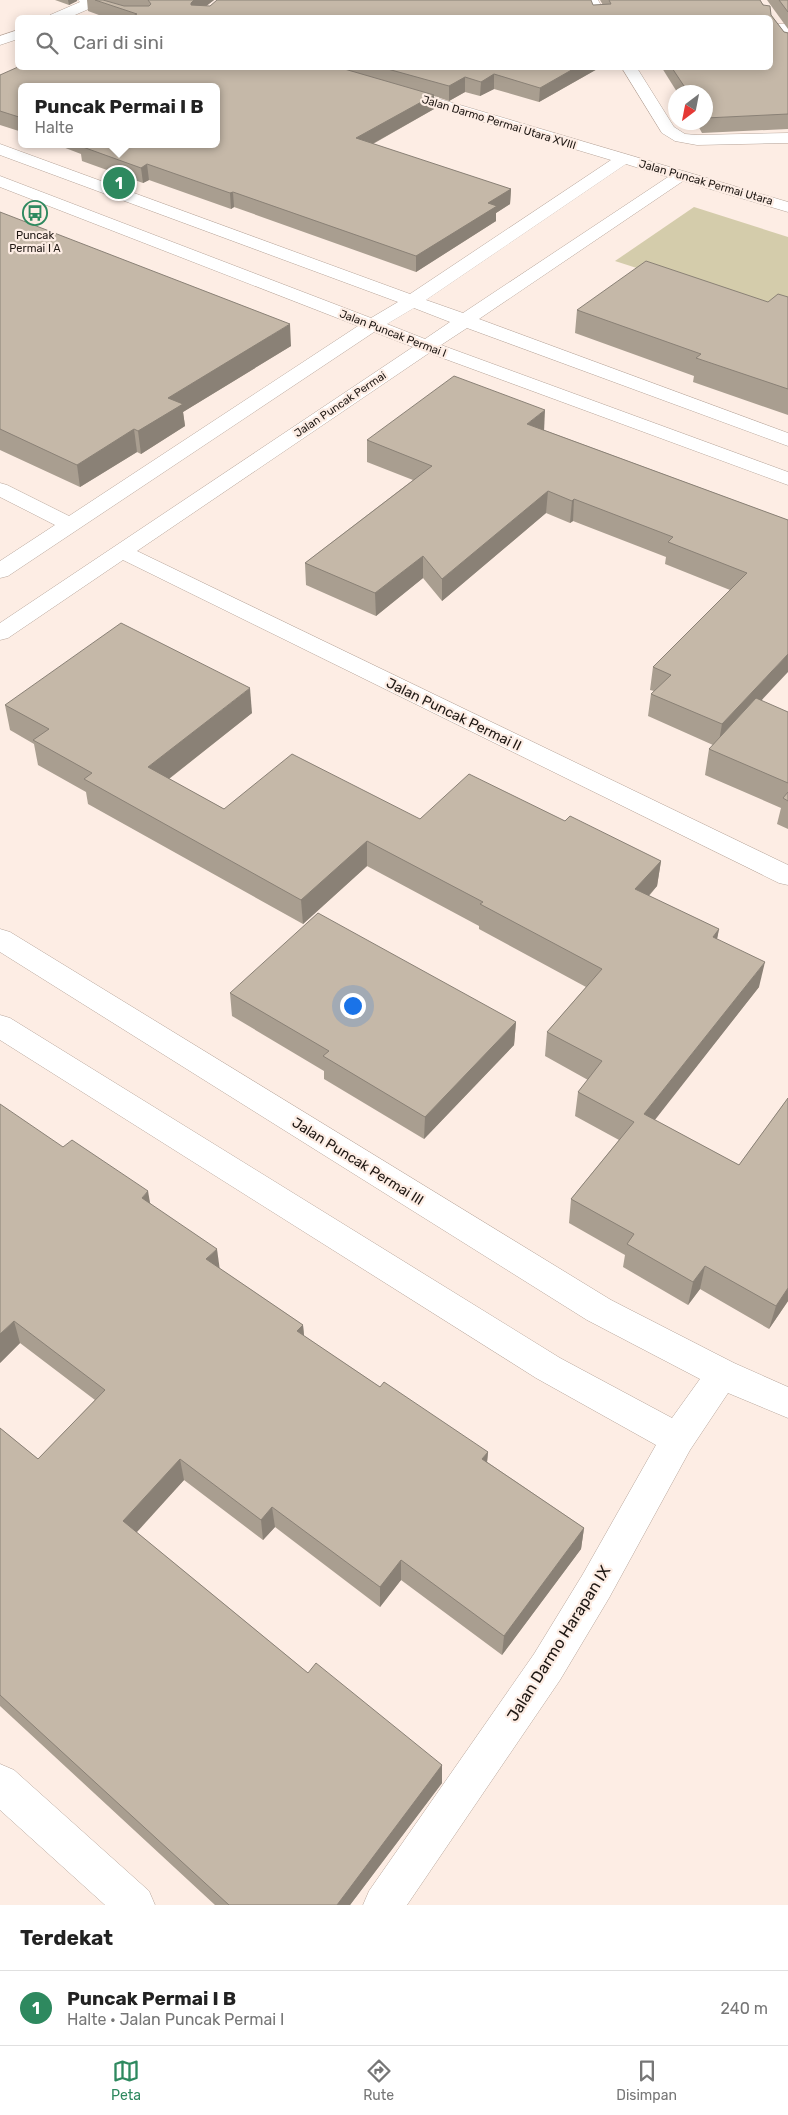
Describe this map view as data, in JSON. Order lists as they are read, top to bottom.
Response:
{
  "streets": {
    "street": [
      "Jalan Darmo Permai Utara XVIII",
      "Jalan Puncak Permai Utara",
      "Jalan Puncak Permai I",
      "Jalan Puncak Permai",
      "Jalan Puncak Permai II",
      "Jalan Puncak Permai III",
      "Jalan Darmo Harapan IX"
    ]
  },
  "crossings": [
    ["Jalan Darmo Permai Utara XVIII", "Jalan Puncak Permai Utara"],
    ["Jalan Puncak Permai Utara", "Jalan Puncak Permai"],
    ["Jalan Puncak Permai I", "Jalan Puncak Permai"],
    ["Jalan Puncak Permai", "Jalan Puncak Permai II"],
    ["Jalan Puncak Permai III", "Jalan Darmo Harapan IX"]
  ],
  "places": {
    "bus stop": ["Puncak Permai I A"]
  },
  "north": "bottom left",
  "page": {
    "search": "Cari di sini",
    "popup": ["Puncak Permai I B", "Halte"],
    "pins": "1",
    "heading": "Terdekat",
    "list": [
      {
        "mark": "1",
        "name": "Puncak Permai I B",
        "note": "Halte · Jalan Puncak Permai I",
        "value": "240 m"
      }
    ],
    "nav": ["Peta", "Rute", "Disimpan"]
  }
}
